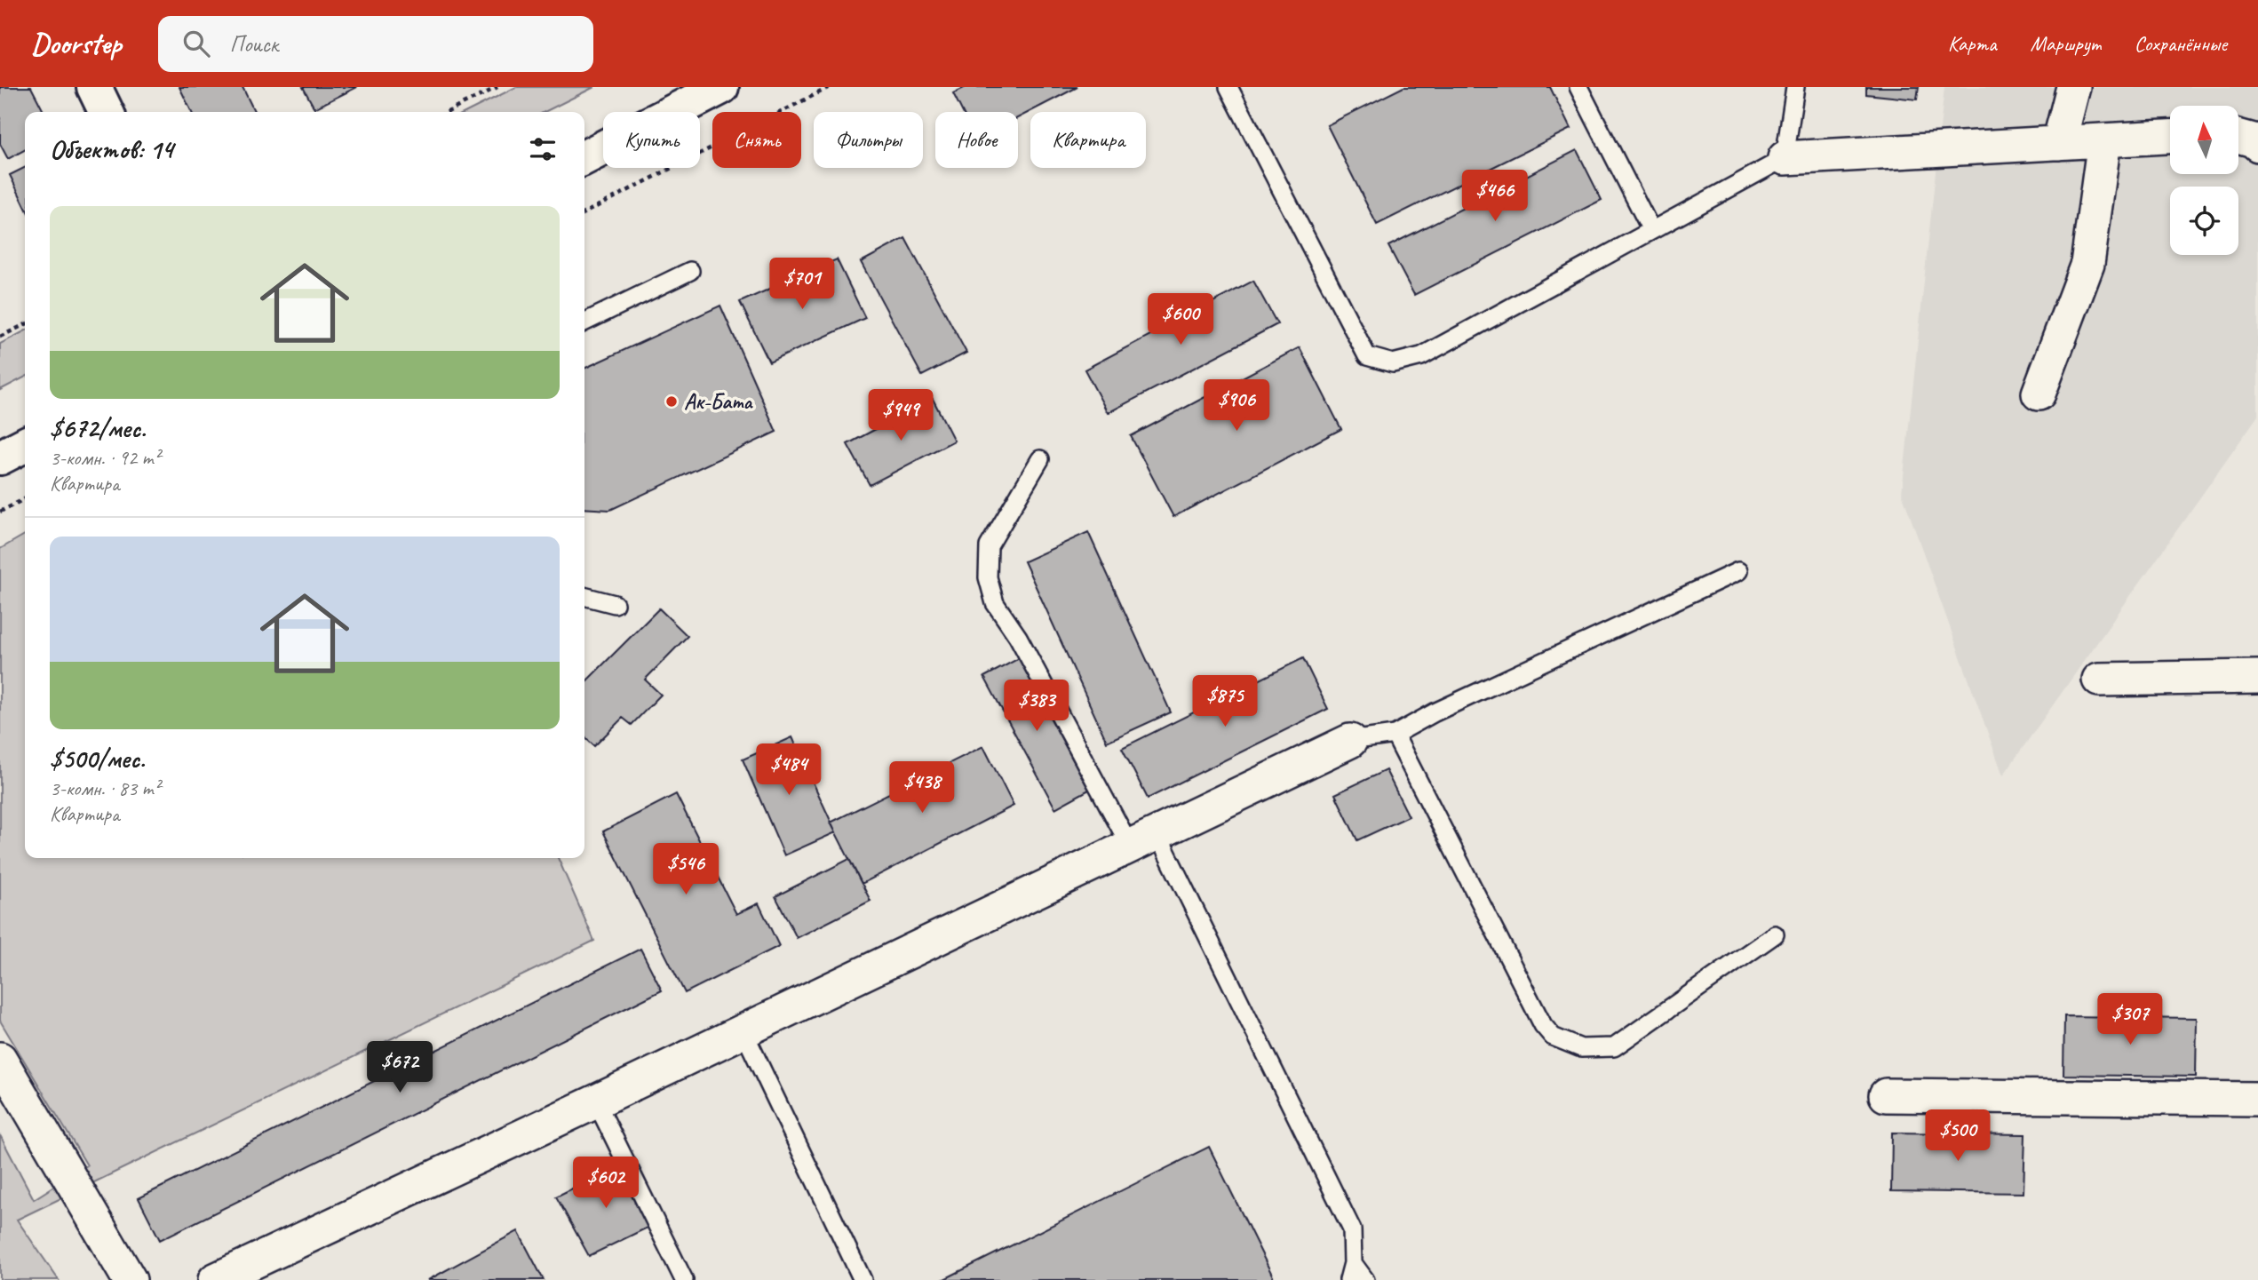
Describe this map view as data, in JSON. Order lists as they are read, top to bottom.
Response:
{
  "places": ["Ак-Бата"],
  "north": "top",
  "page": {
    "header": "Doorstep",
    "search": "Поиск",
    "nav": ["Карта", "Маршрут", "Сохранённые"],
    "chip": [
      "Купить",
      "Снять",
      "Фильтры",
      "Новое",
      "Квартира"
    ],
    "heading": "Объектов: 14",
    "price": [
      "$466",
      "$701",
      "$600",
      "$906",
      "$949",
      "$875",
      "$383",
      "$484",
      "$438",
      "$546",
      "$307",
      "$672",
      "$500",
      "$602"
    ],
    "list": [
      {
        "name": "$672/мес.",
        "note": "3-комн. · 92 m² · Квартира"
      },
      {
        "name": "$500/мес.",
        "note": "3-комн. · 83 m² · Квартира"
      }
    ]
  }
}
